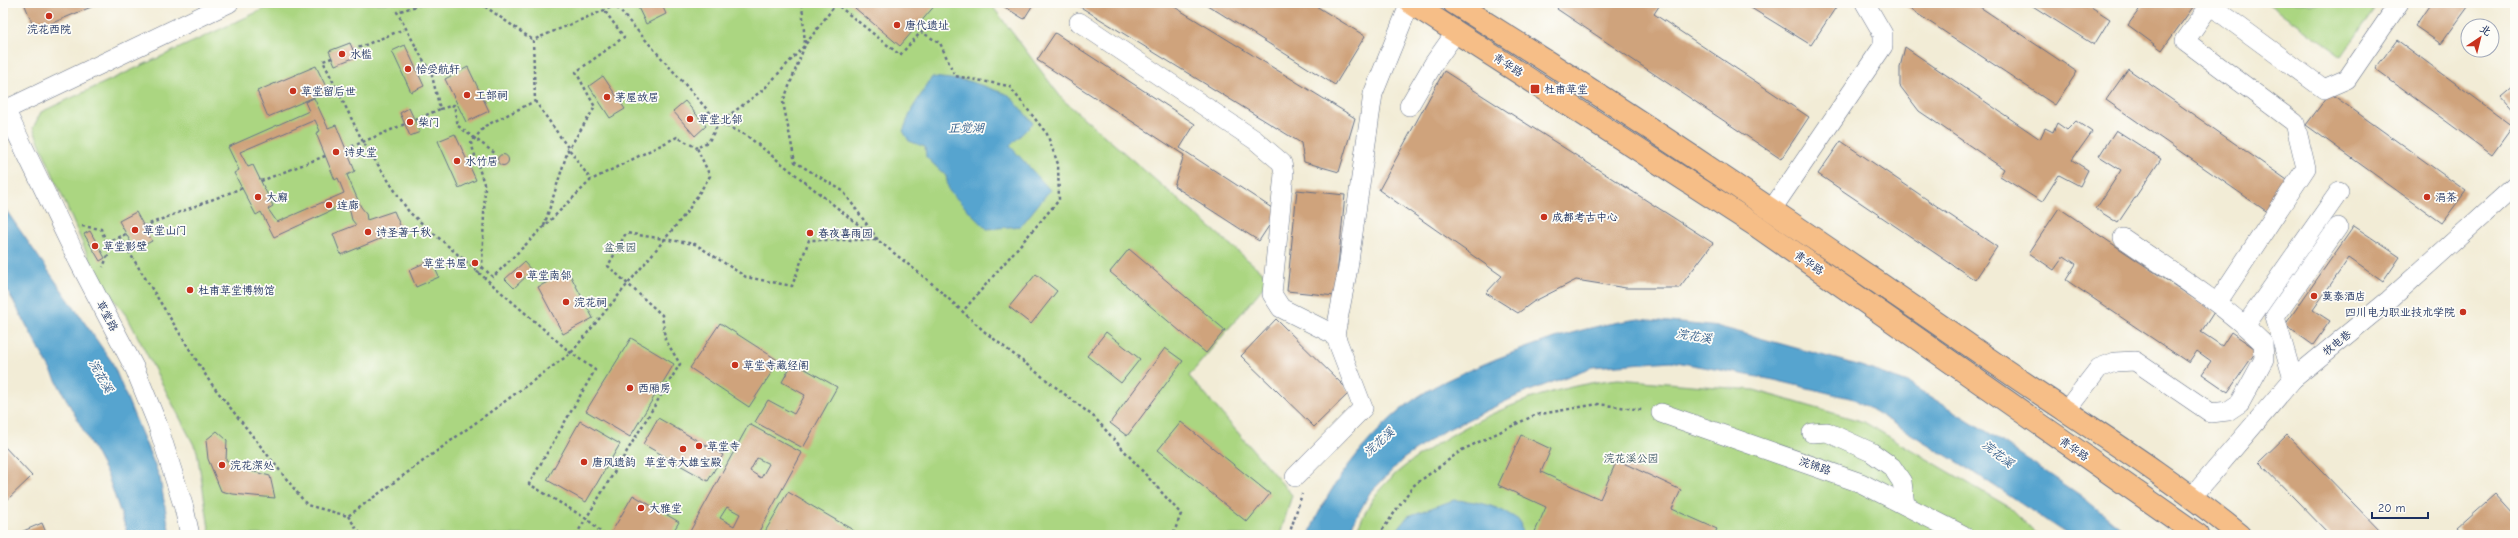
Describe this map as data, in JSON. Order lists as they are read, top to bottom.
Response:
{
  "streets": {
    "main road": ["青华路"],
    "street": ["草堂路", "牧电巷", "浣锦路"]
  },
  "water": ["正觉湖", "浣花溪"],
  "parks": ["盆景园", "浣花溪公园"],
  "places": {
    "other": [
      "浣花西院",
      "唐代遗址",
      "水槛",
      "恰受航轩",
      "草堂留后世",
      "工部祠",
      "茅屋故居",
      "草堂北邻",
      "柴门",
      "诗史堂",
      "水竹居",
      "大廨",
      "涓茶",
      "连廊",
      "成都考古中心",
      "草堂山门",
      "诗圣著千秋",
      "春夜喜雨园",
      "草堂影壁",
      "草堂书屋",
      "草堂南邻",
      "杜甫草堂博物馆",
      "莫泰酒店",
      "浣花祠",
      "四川电力职业技术学院",
      "草堂寺藏经阁",
      "西厢房",
      "草堂寺",
      "草堂寺大雄宝殿",
      "唐风遗韵",
      "浣花深处",
      "大雅堂"
    ],
    "transit": ["杜甫草堂"]
  },
  "scale_bar": "20 m",
  "north": "top right"
}
